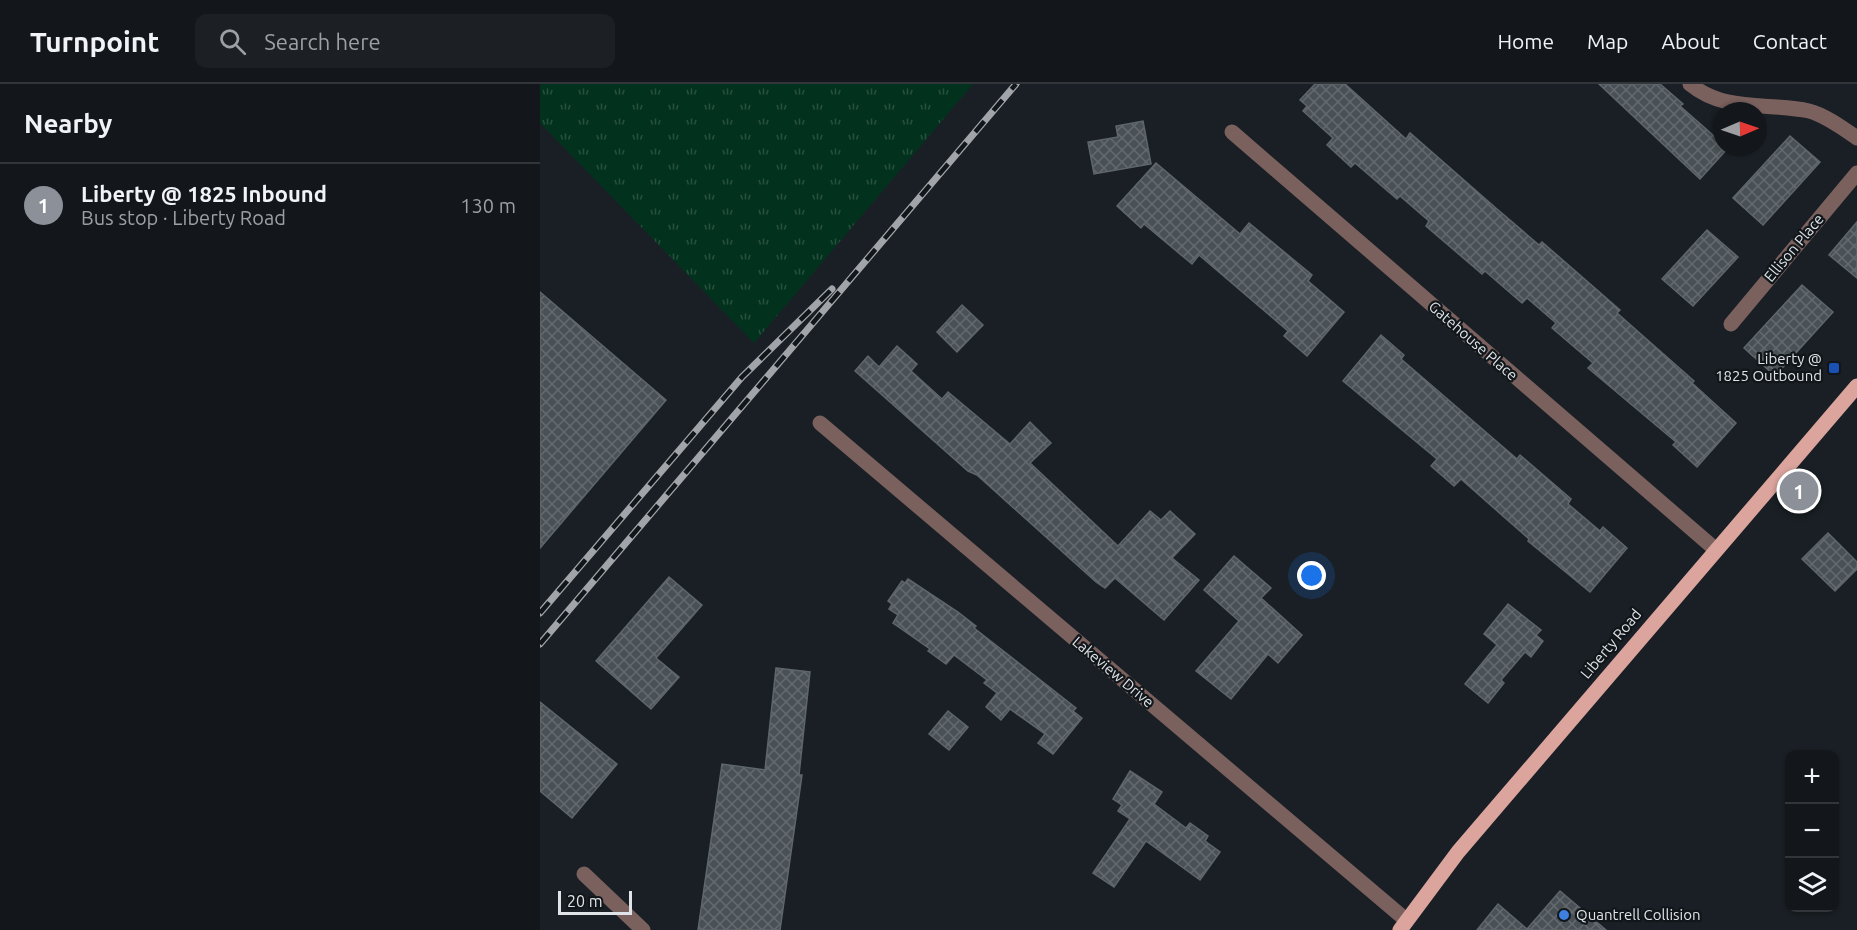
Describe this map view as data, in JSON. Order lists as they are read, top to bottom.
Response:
{
  "streets": {
    "main road": ["Liberty Road"],
    "street": ["Ellison Place", "Gatehouse Place", "Lakeview Drive"]
  },
  "crossings": [
    ["Gatehouse Place", "Liberty Road"],
    ["Liberty Road", "Lakeview Drive"]
  ],
  "places": {
    "transit": ["Liberty @ 1825 Outbound"],
    "other": ["Quantrell Collision"]
  },
  "scale_bar": "20 m",
  "north": "right",
  "page": {
    "header": "Turnpoint",
    "search": "Search here",
    "nav": [
      "Home",
      "Map",
      "About",
      "Contact"
    ],
    "heading": "Nearby",
    "list": [
      {
        "mark": "1",
        "name": "Liberty @ 1825 Inbound",
        "note": "Bus stop · Liberty Road",
        "value": "130 m"
      }
    ],
    "pins": "1",
    "map_buttons": ["+", "−"],
    "scale": "20 m"
  }
}
